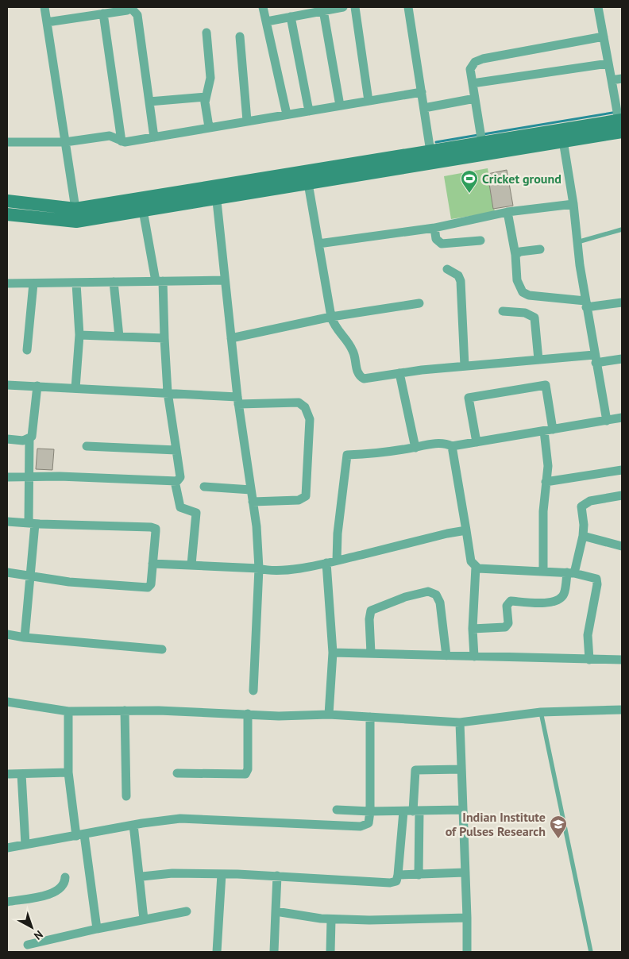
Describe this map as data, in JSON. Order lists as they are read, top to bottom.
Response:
{
  "places": {
    "sports": ["Cricket ground"],
    "school or university": ["Indian Institute of Pulses Research"]
  },
  "north": "bottom right"
}
